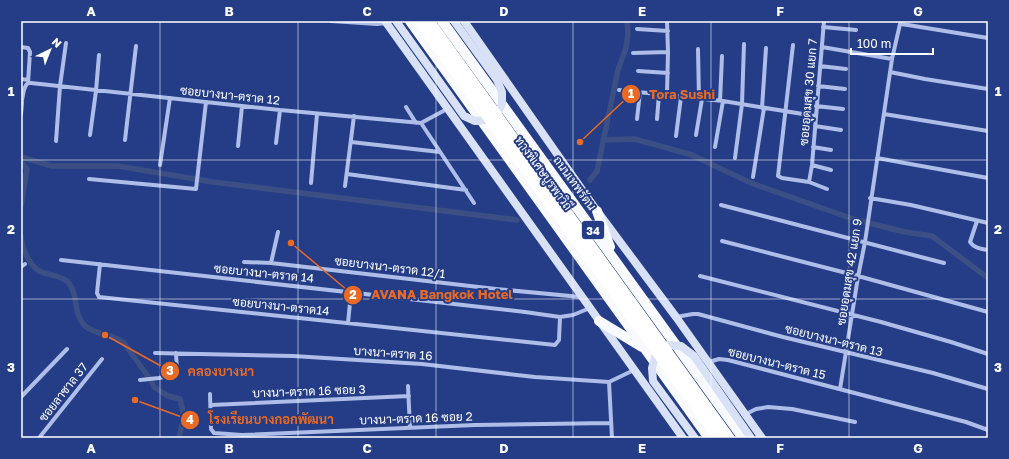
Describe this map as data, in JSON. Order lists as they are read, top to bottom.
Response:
{
  "streets": {
    "highway": ["ทางพิเศษบูรพาวิถี", "ถนนเทพรัตน", "34"],
    "street": [
      "ซอยอุดมสุข 30 แยก 7",
      "ซอยบางนา-ตราด 12",
      "ซอยบางนา-ตราด 12/1",
      "ซอยอุดมสุข 42 แยก 9",
      "ซอยบางนา-ตราด 14",
      "ซอยบางนา-ตราด14",
      "ซอยบางนา-ตราด 13",
      "บางนา-ตราด 16",
      "ซอยบางนา-ตราด 15",
      "บางนา-ตราด 16 ซอย 3",
      "ซอยลาซาล 37",
      "บางนา-ตราด 16 ซอย 2"
    ]
  },
  "crossings": [
    ["ถนนเทพรัตน", "ซอยบางนา-ตราด 13"],
    ["ถนนเทพรัตน", "ซอยบางนา-ตราด 15"],
    ["ซอยอุดมสุข 42 แยก 9", "ซอยบางนา-ตราด 13"],
    ["ซอยอุดมสุข 42 แยก 9", "ซอยบางนา-ตราด 15"],
    ["ซอยบางนา-ตราด 14", "ซอยบางนา-ตราด14"],
    ["บางนา-ตราด 16 ซอย 3", "บางนา-ตราด 16 ซอย 2"]
  ],
  "places": [
    "Tora Sushi",
    "AVANA Bangkok Hotel",
    "คลองบางนา",
    "โรงเรียนบางกอกพัฒนา"
  ],
  "scale_bar": "100 m",
  "north": "top right",
  "grid": {
    "columns": [
      "A",
      "B",
      "C",
      "D",
      "E",
      "F",
      "G"
    ],
    "rows": ["1", "2", "3"]
  }
}
